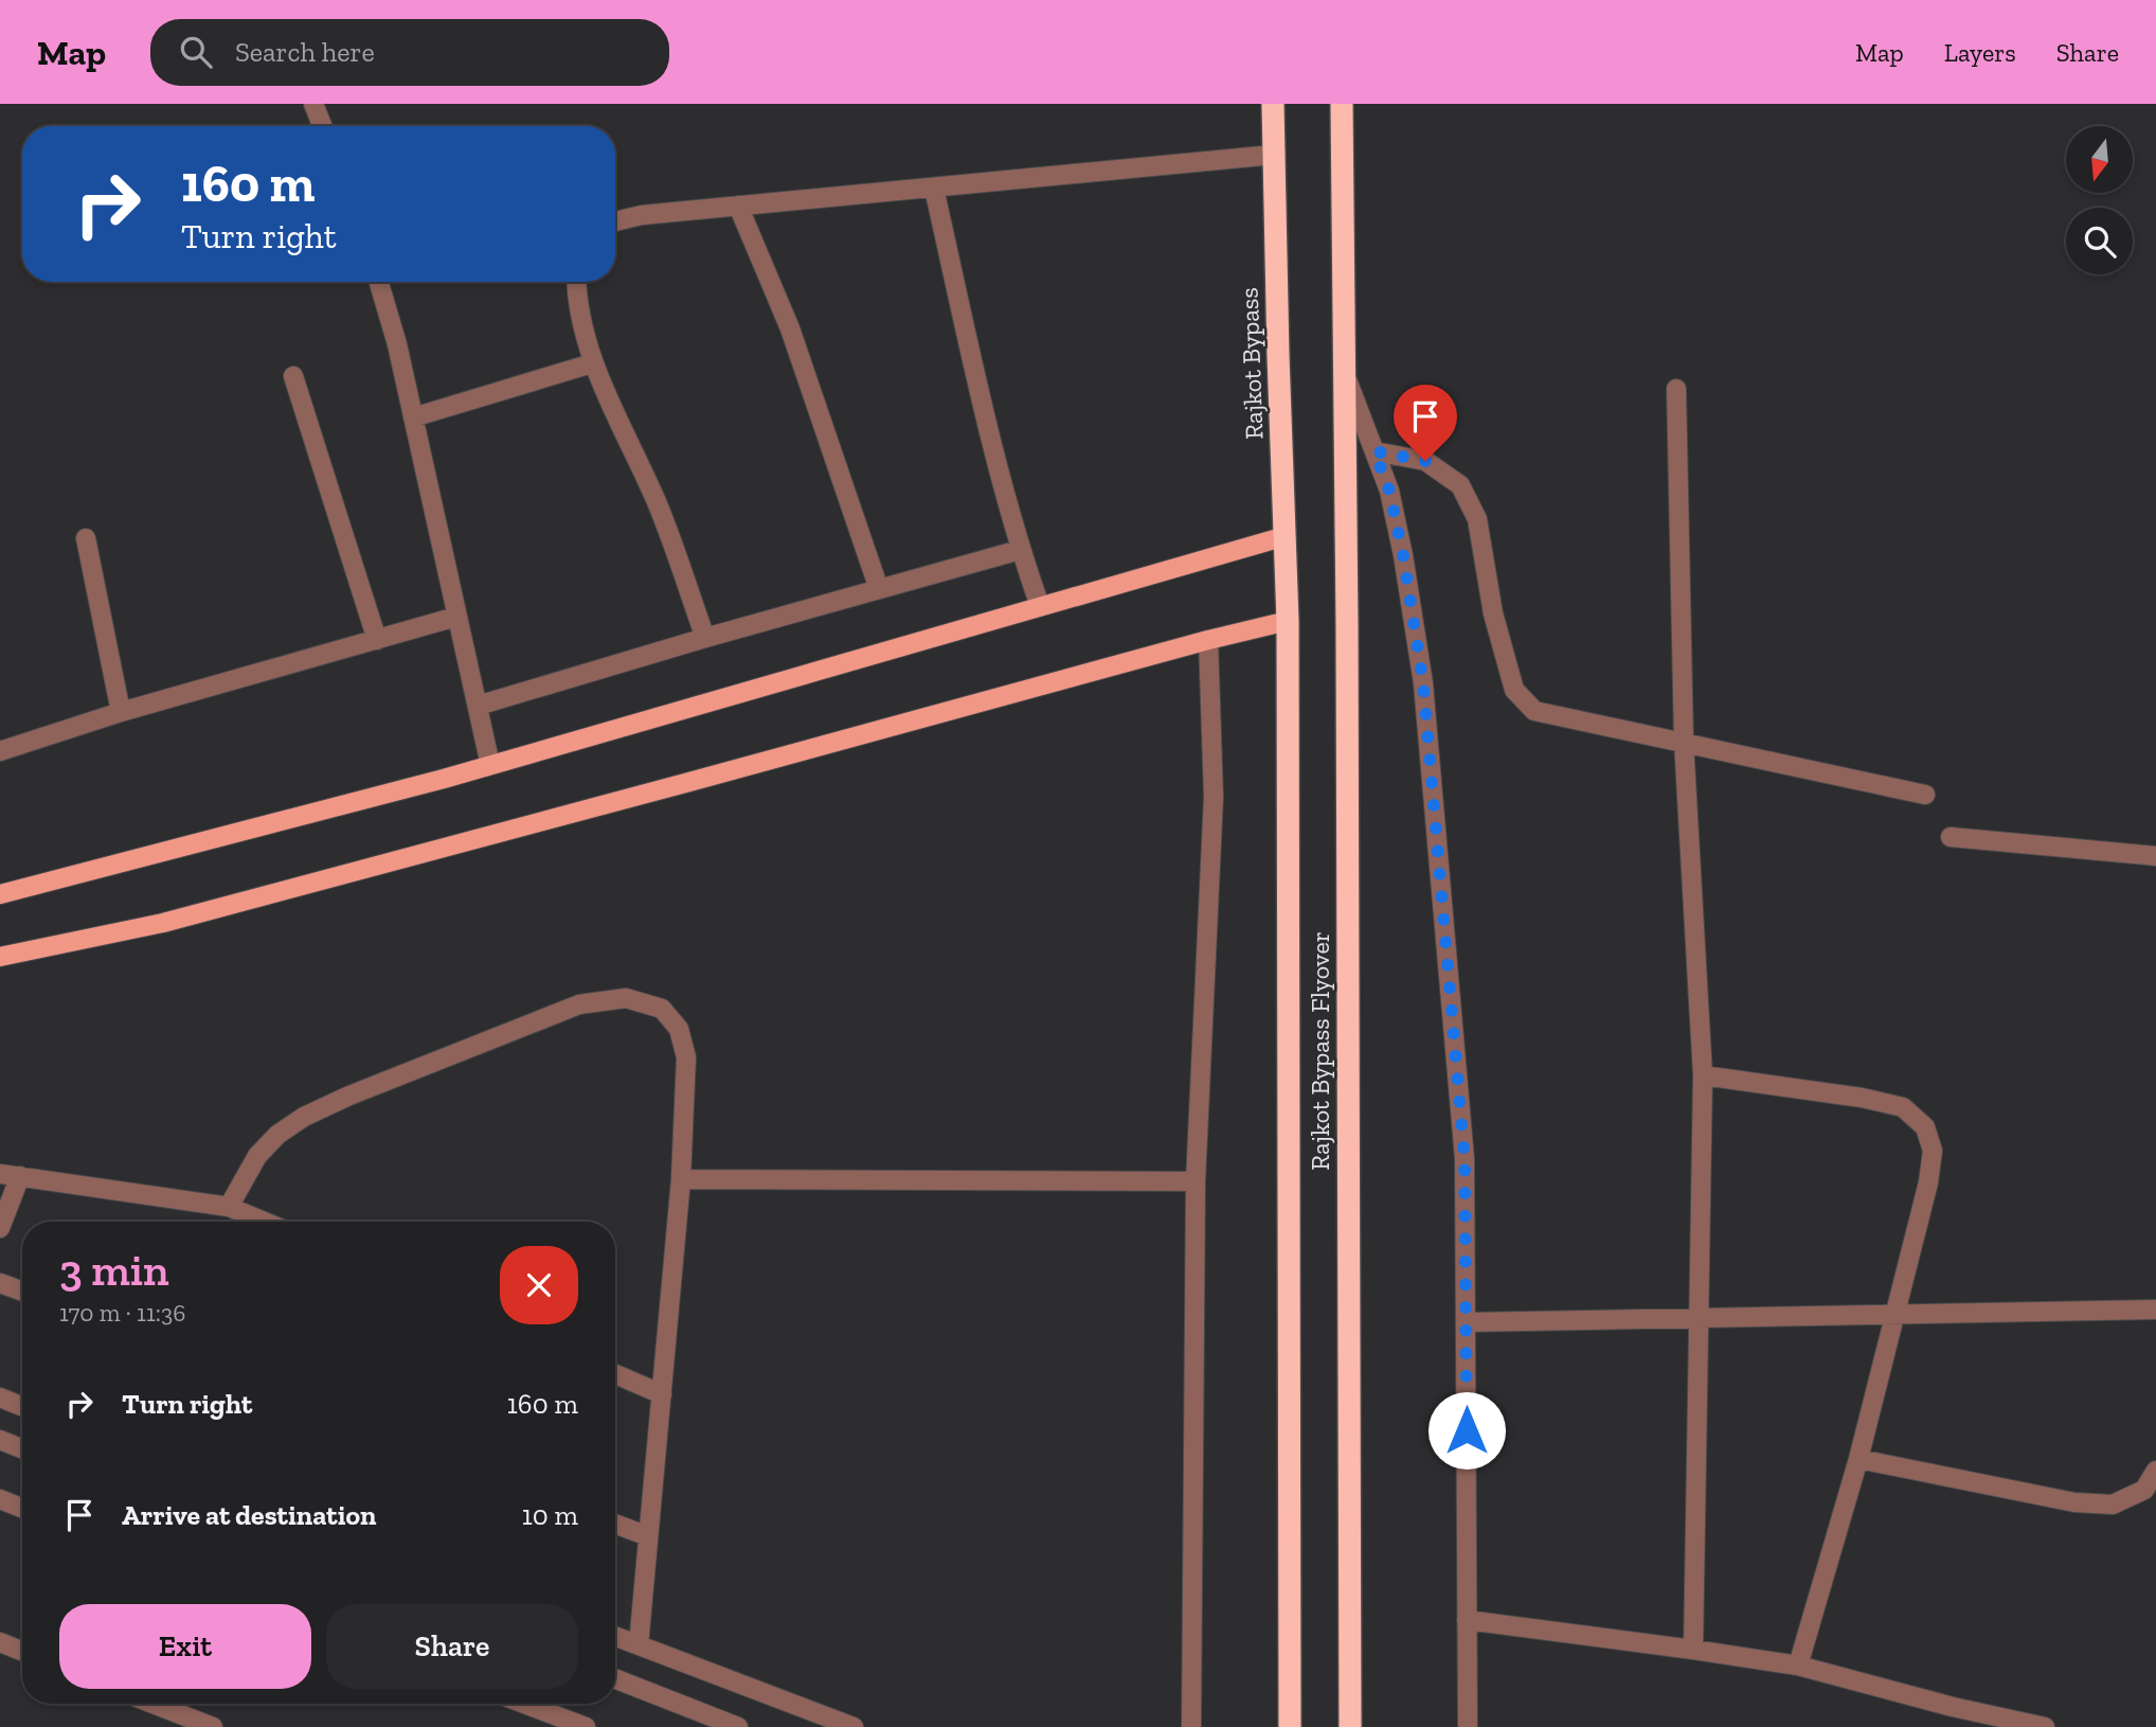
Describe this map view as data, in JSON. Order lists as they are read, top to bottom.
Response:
{
  "streets": {
    "highway": ["Rajkot Bypass", "Rajkot Bypass Flyover"]
  },
  "crossings": [
    ["Rajkot Bypass", "Rajkot Bypass Flyover"]
  ],
  "north": "bottom",
  "page": {
    "header": "Map",
    "search": "Search here",
    "nav": ["Map", "Layers", "Share"],
    "turn": ["160 m", "Turn right"],
    "heading": ["3 min", "170 m · 11:36"],
    "list": [
      {
        "name": "Turn right",
        "value": "160 m"
      },
      {
        "name": "Arrive at destination",
        "value": "10 m"
      }
    ],
    "buttons": ["Exit", "Share"]
  }
}
